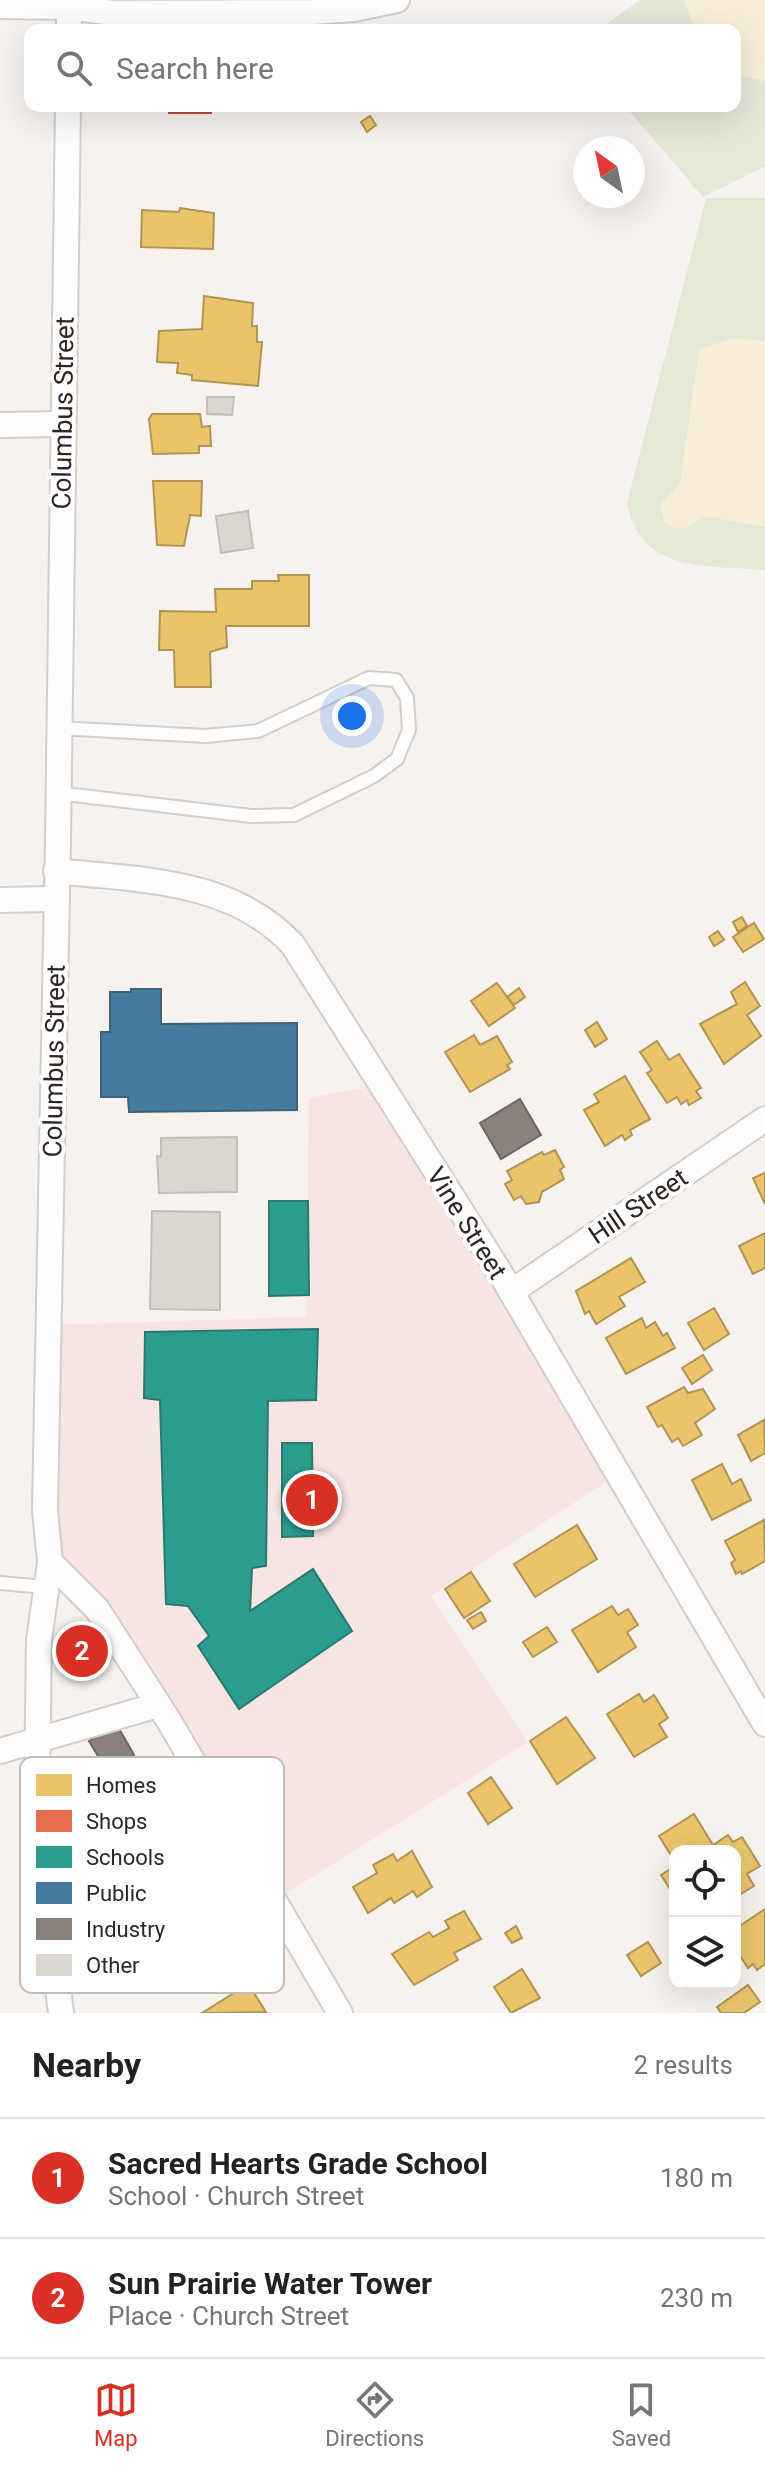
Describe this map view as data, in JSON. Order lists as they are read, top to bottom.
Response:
{
  "streets": {
    "street": ["Columbus Street", "Hill Street", "Vine Street"]
  },
  "crossings": [
    ["Columbus Street", "Vine Street"],
    ["Hill Street", "Vine Street"]
  ],
  "legend": [
    "Homes",
    "Shops",
    "Schools",
    "Public",
    "Industry",
    "Other"
  ],
  "north": "top left",
  "page": {
    "search": "Search here",
    "pins": ["1", "2"],
    "heading": ["Nearby", "2 results"],
    "list": [
      {
        "mark": "1",
        "name": "Sacred Hearts Grade School",
        "note": "School · Church Street",
        "value": "180 m"
      },
      {
        "mark": "2",
        "name": "Sun Prairie Water Tower",
        "note": "Place · Church Street",
        "value": "230 m"
      }
    ],
    "nav": ["Map", "Directions", "Saved"]
  }
}
